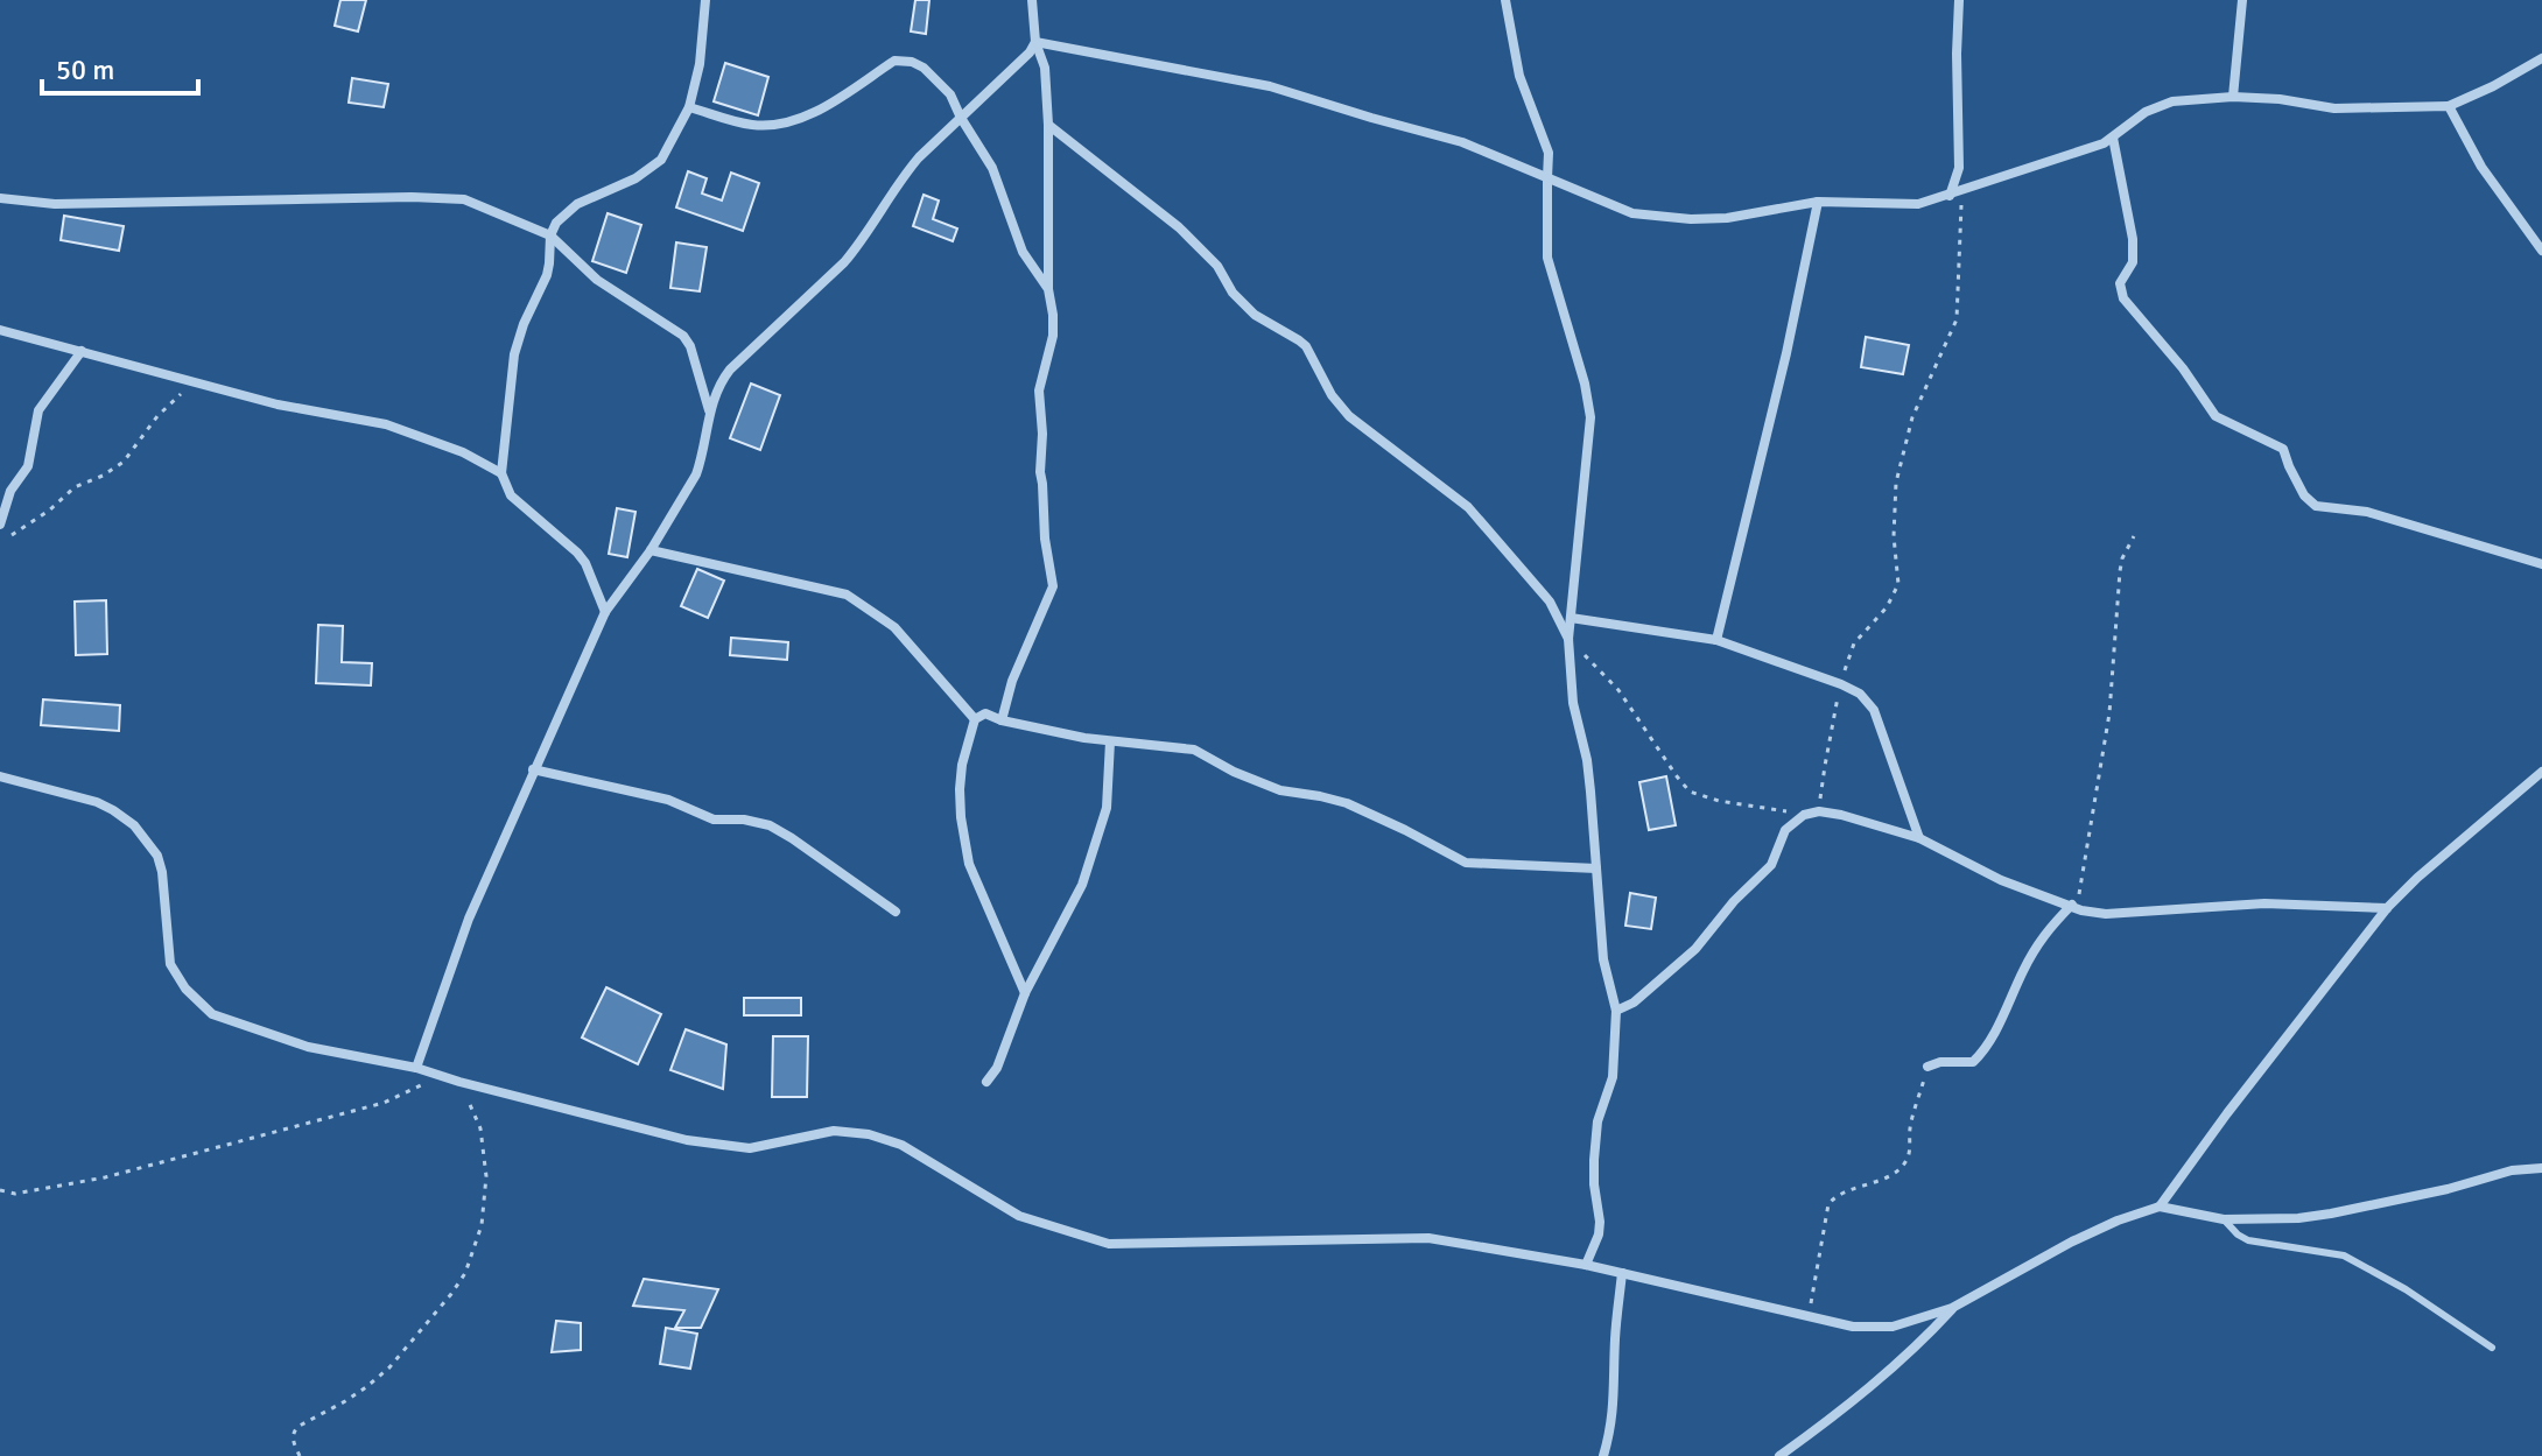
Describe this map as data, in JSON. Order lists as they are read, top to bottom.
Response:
{
  "scale_bar": "50 m"
}
